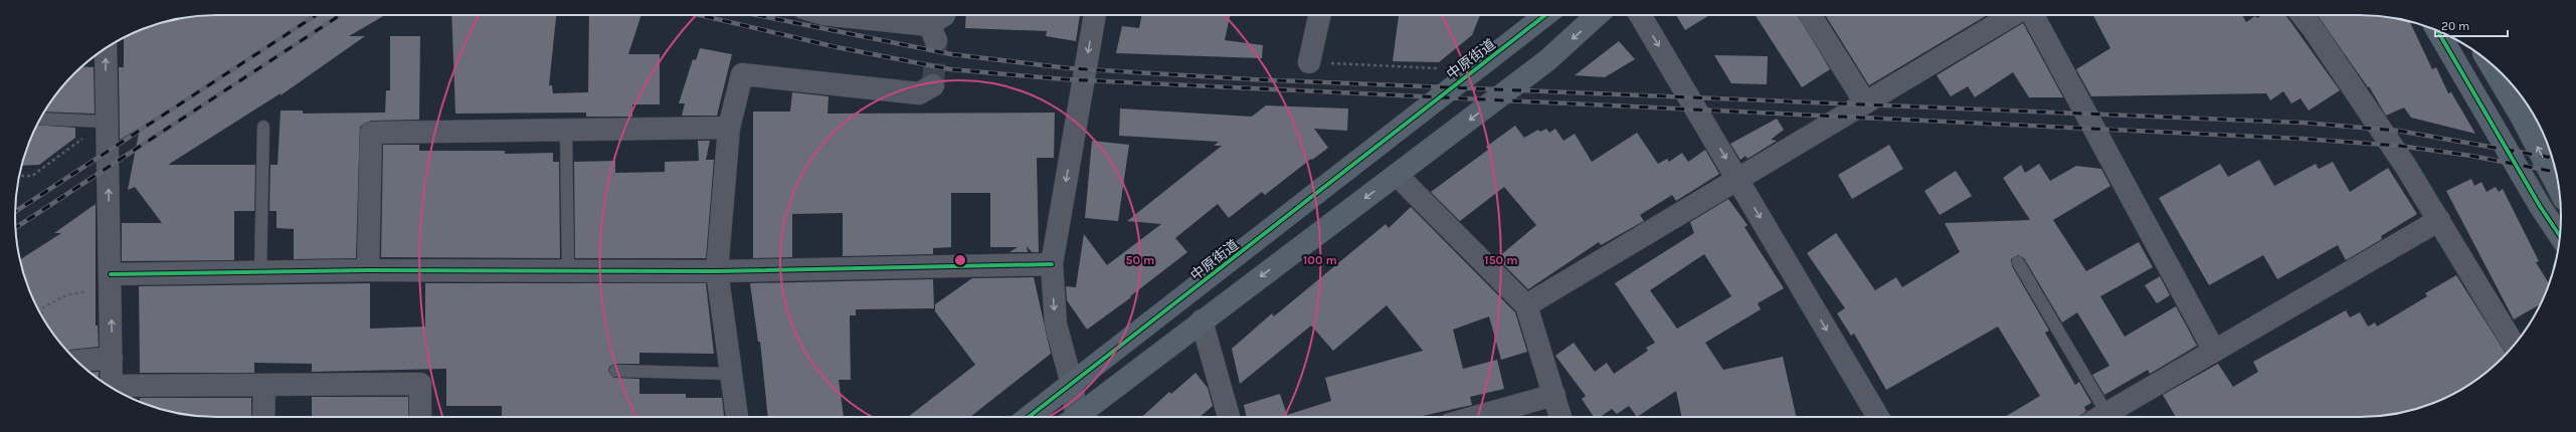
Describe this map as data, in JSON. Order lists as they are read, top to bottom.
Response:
{
  "streets": {
    "main road": ["中原街道"]
  },
  "scale_bar": "20 m",
  "rings": ["50 m", "100 m", "150 m"]
}
